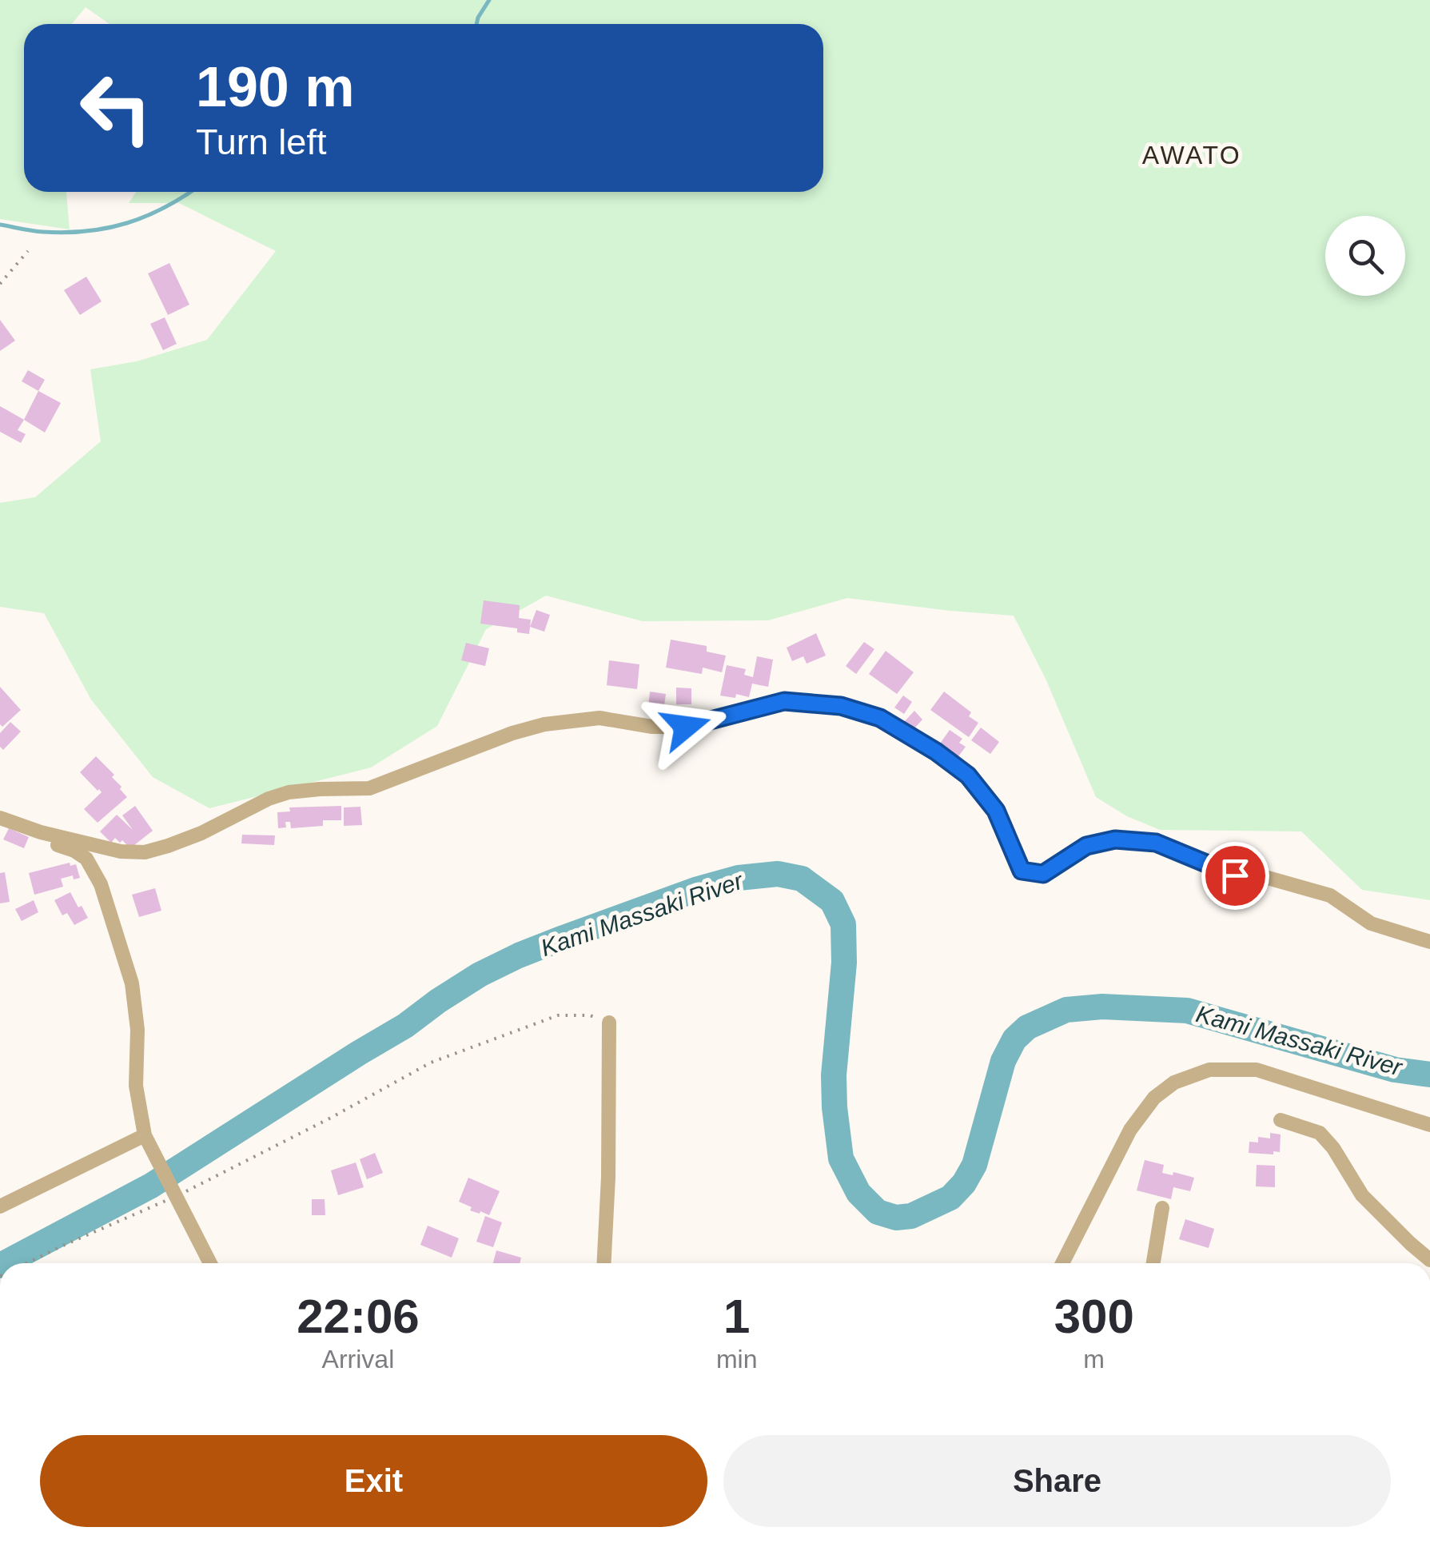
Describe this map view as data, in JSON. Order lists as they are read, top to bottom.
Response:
{
  "districts": ["AWATO"],
  "water": ["Kami Massaki River"],
  "page": {
    "turn": ["190 m", "Turn left"],
    "eta": [
      "22:06",
      "Arrival",
      "1",
      "min",
      "300",
      "m"
    ],
    "buttons": ["Exit", "Share"]
  }
}
